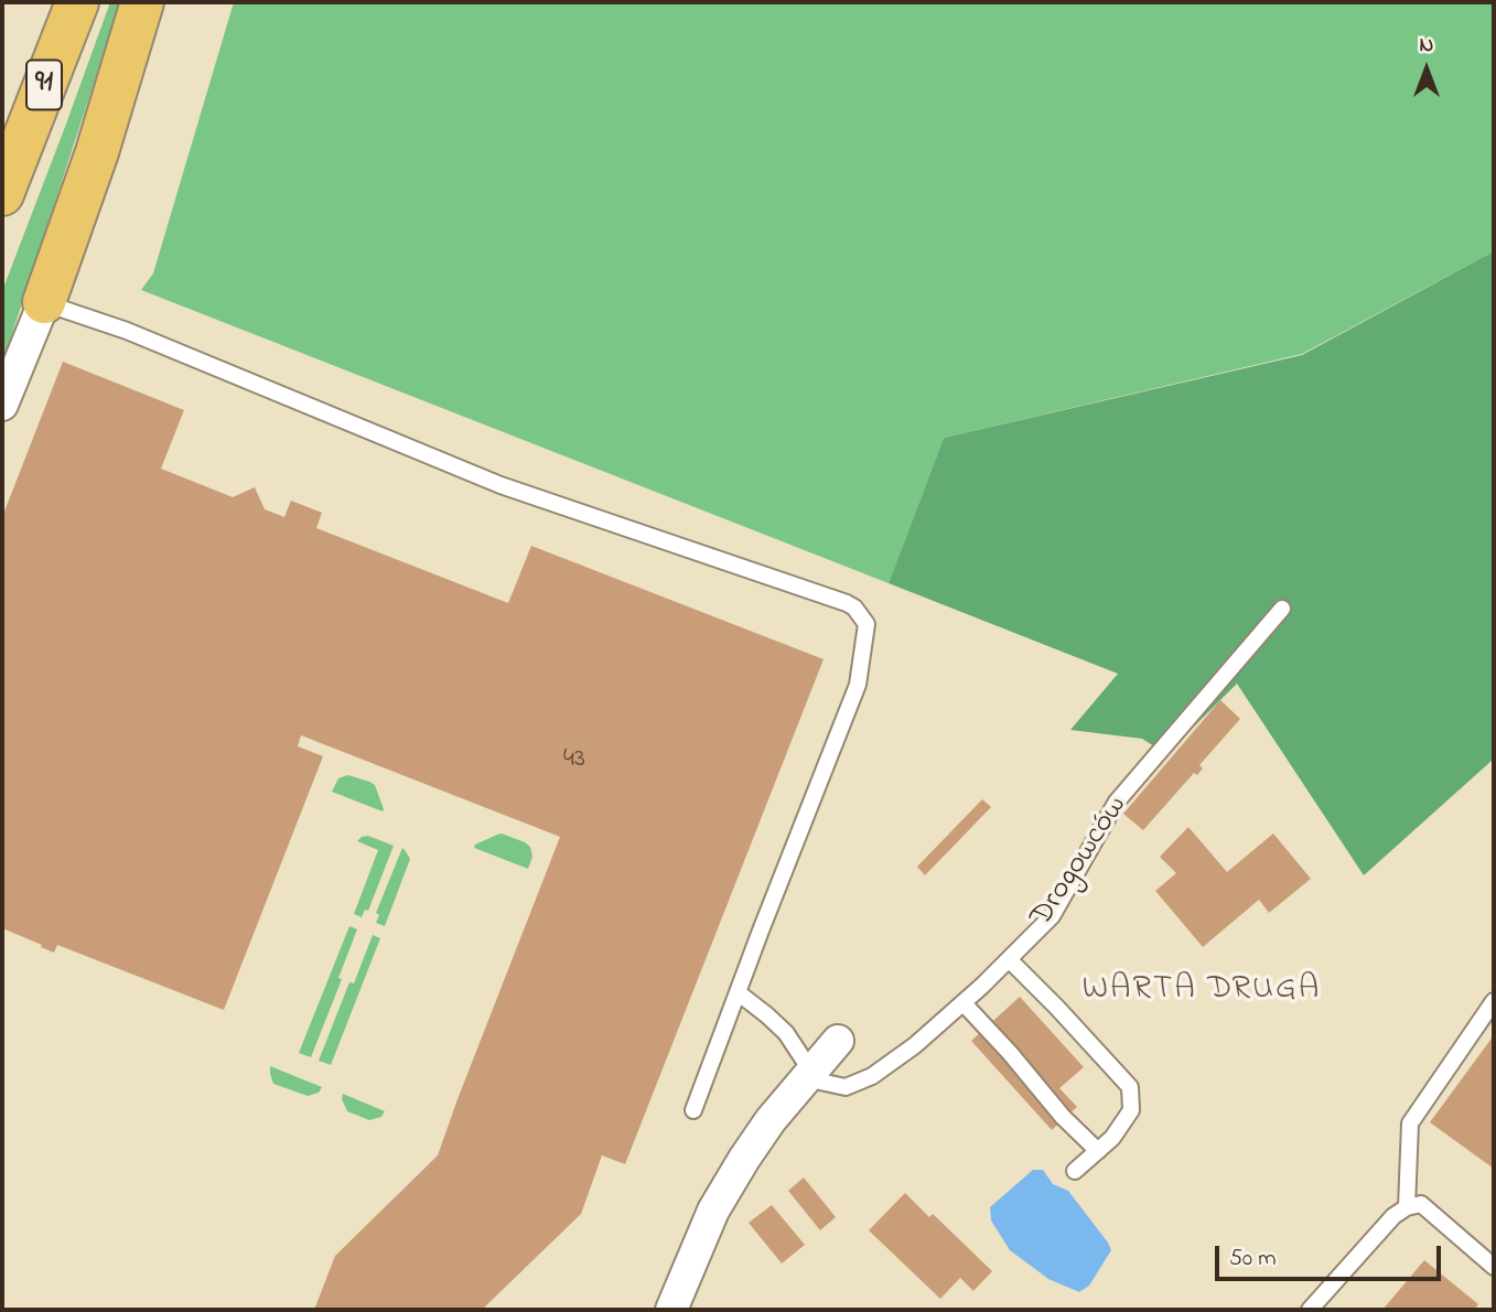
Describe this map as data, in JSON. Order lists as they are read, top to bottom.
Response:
{
  "streets": {
    "main road": ["91"],
    "lane": ["Drogowców"]
  },
  "districts": ["WARTA DRUGA"],
  "house_numbers": ["43"],
  "scale_bar": "50 m",
  "north": "top"
}
